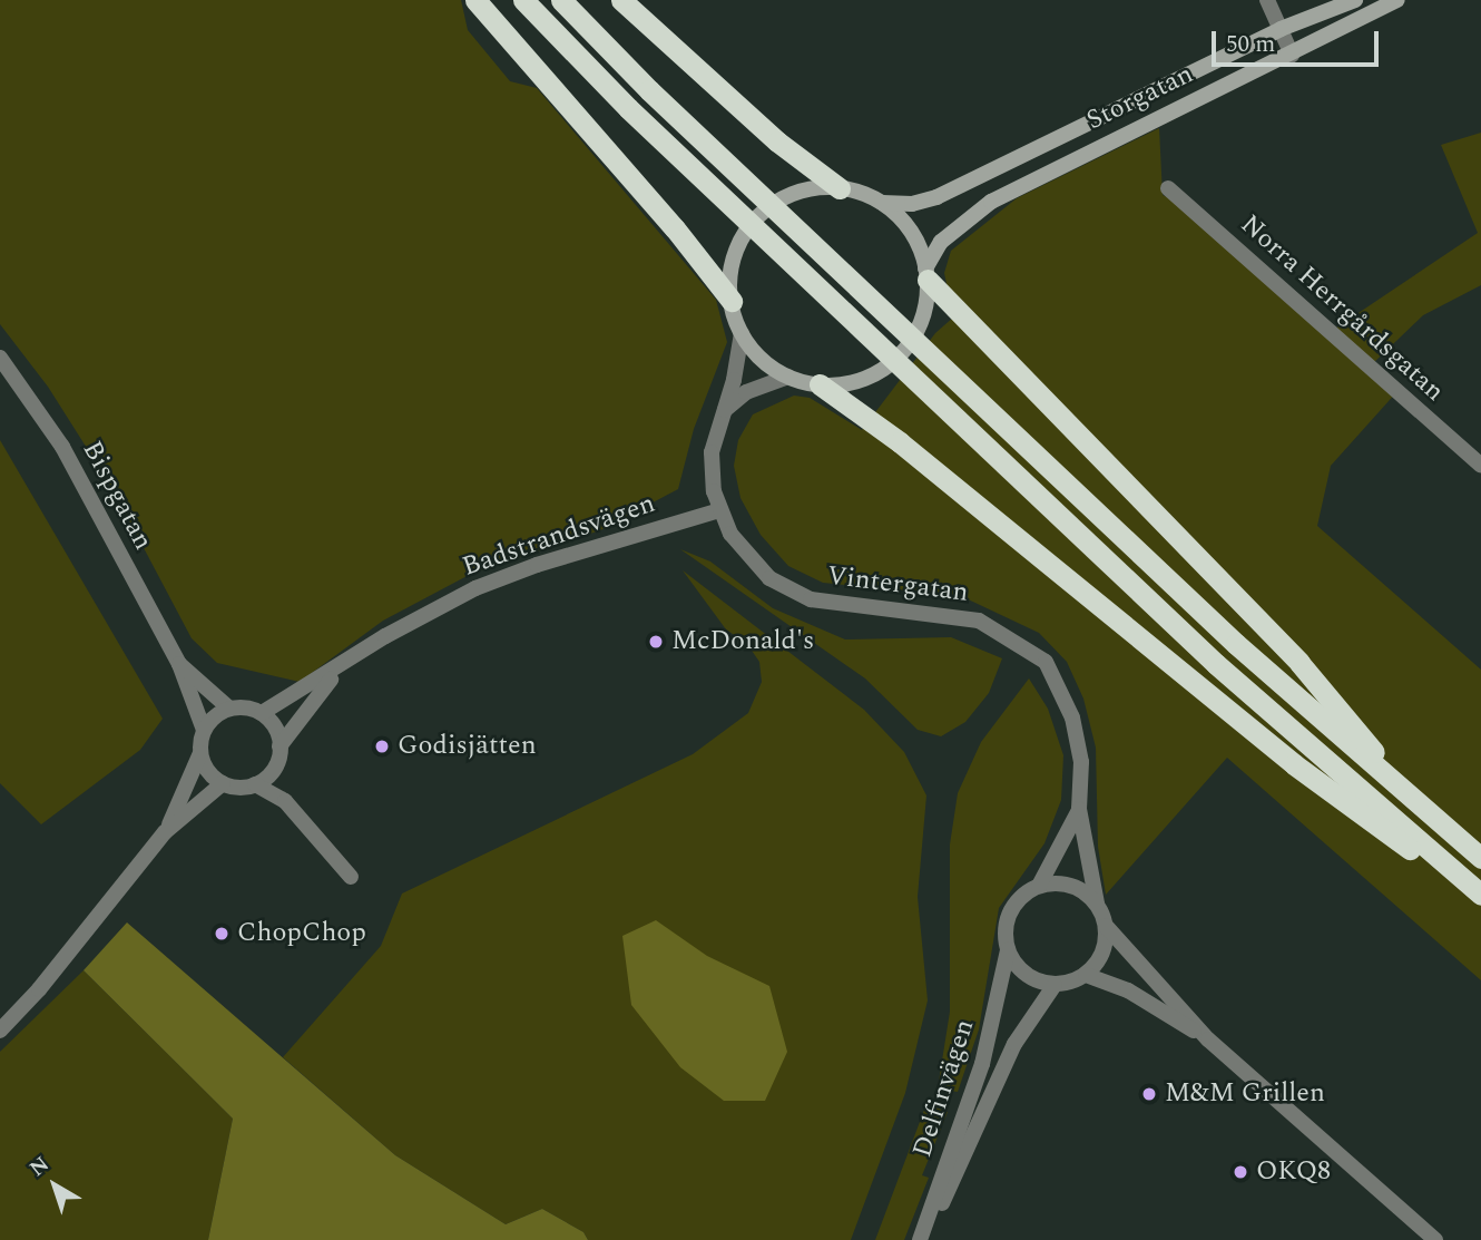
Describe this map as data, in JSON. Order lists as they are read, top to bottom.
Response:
{
  "streets": {
    "main road": ["Storgatan"],
    "street": [
      "Norra Herrgårdsgatan",
      "Bispgatan",
      "Badstrandsvägen",
      "Vintergatan",
      "Delfinvägen"
    ]
  },
  "crossings": [
    ["Storgatan", "Vintergatan"],
    ["Bispgatan", "Badstrandsvägen"],
    ["Badstrandsvägen", "Vintergatan"],
    ["Vintergatan", "Delfinvägen"]
  ],
  "places": [
    "McDonald's",
    "Godisjätten",
    "ChopChop",
    "M&M Grillen",
    "OKQ8"
  ],
  "scale_bar": "50 m",
  "north": "top left"
}
